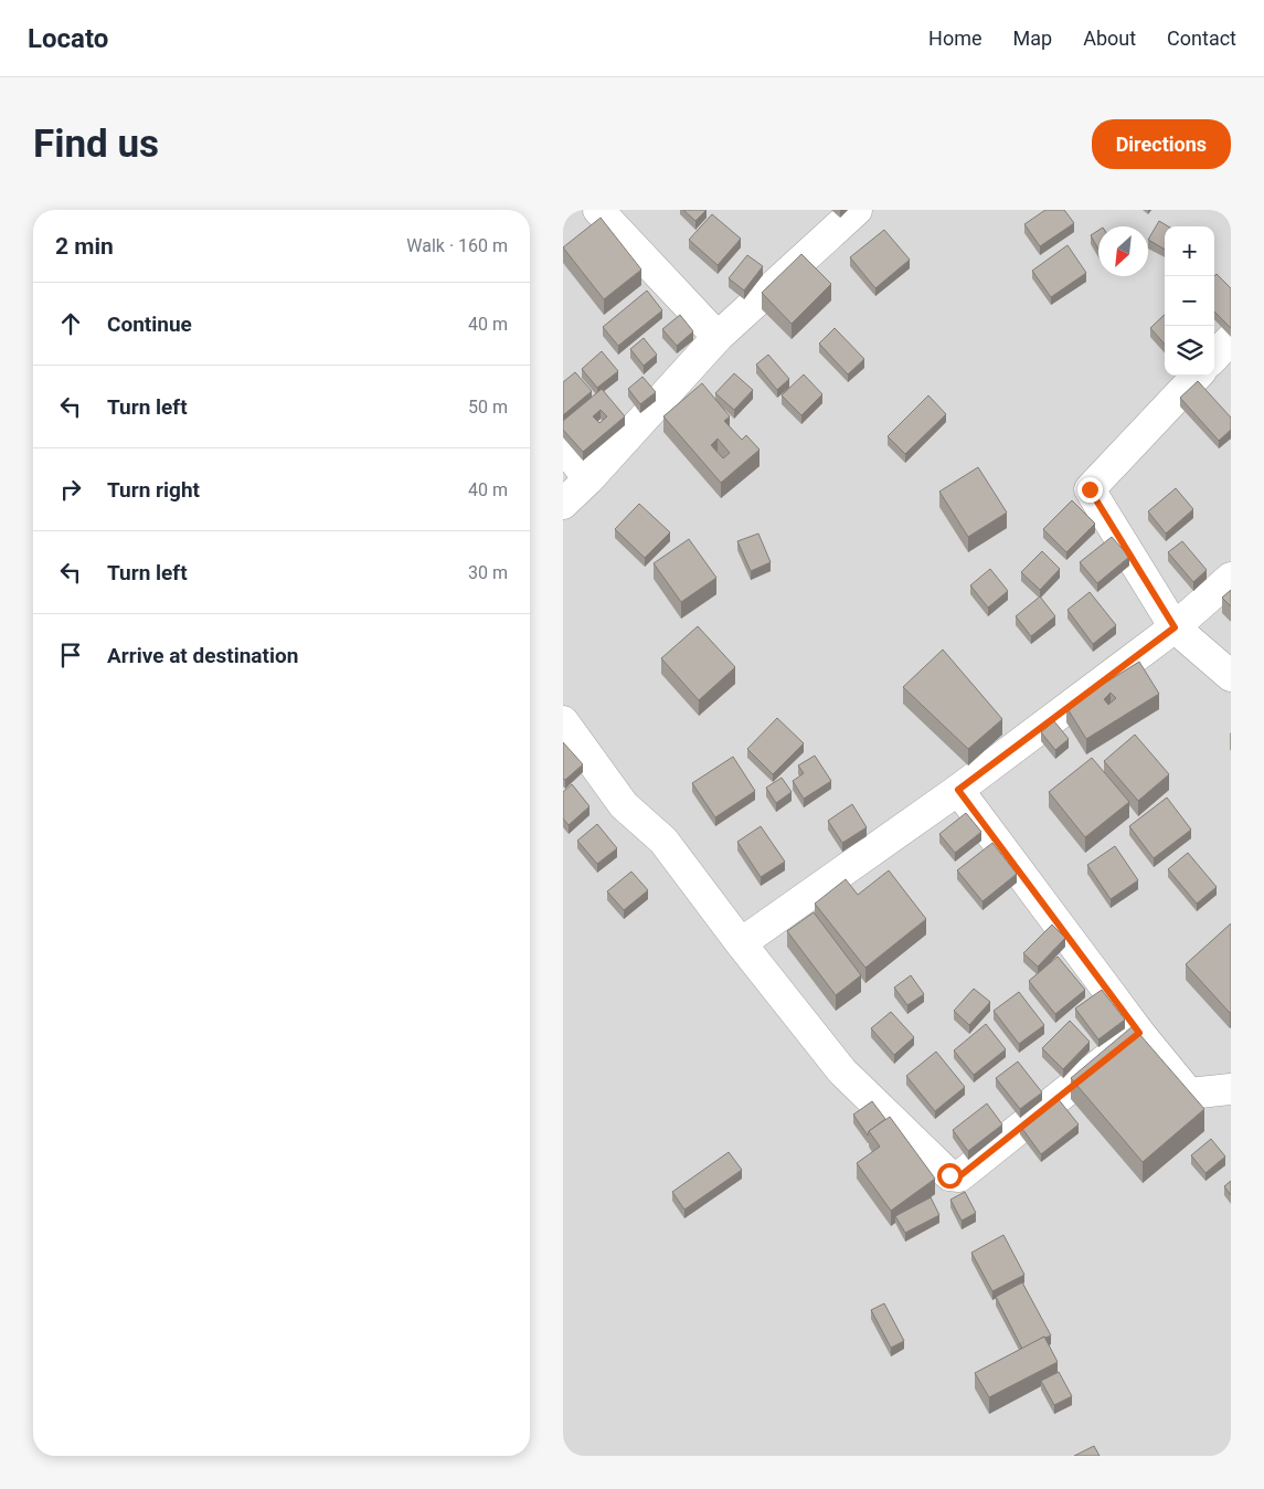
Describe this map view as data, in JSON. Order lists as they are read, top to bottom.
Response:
{
  "north": "bottom left",
  "page": {
    "header": "Locato",
    "nav": [
      "Home",
      "Map",
      "About",
      "Contact"
    ],
    "buttons": "Directions",
    "title": "Find us",
    "heading": ["2 min", "Walk · 160 m"],
    "map_buttons": ["+", "−"],
    "list": [
      ["Continue", "40 m"],
      ["Turn left", "50 m"],
      ["Turn right", "40 m"],
      ["Turn left", "30 m"],
      "Arrive at destination"
    ]
  }
}
